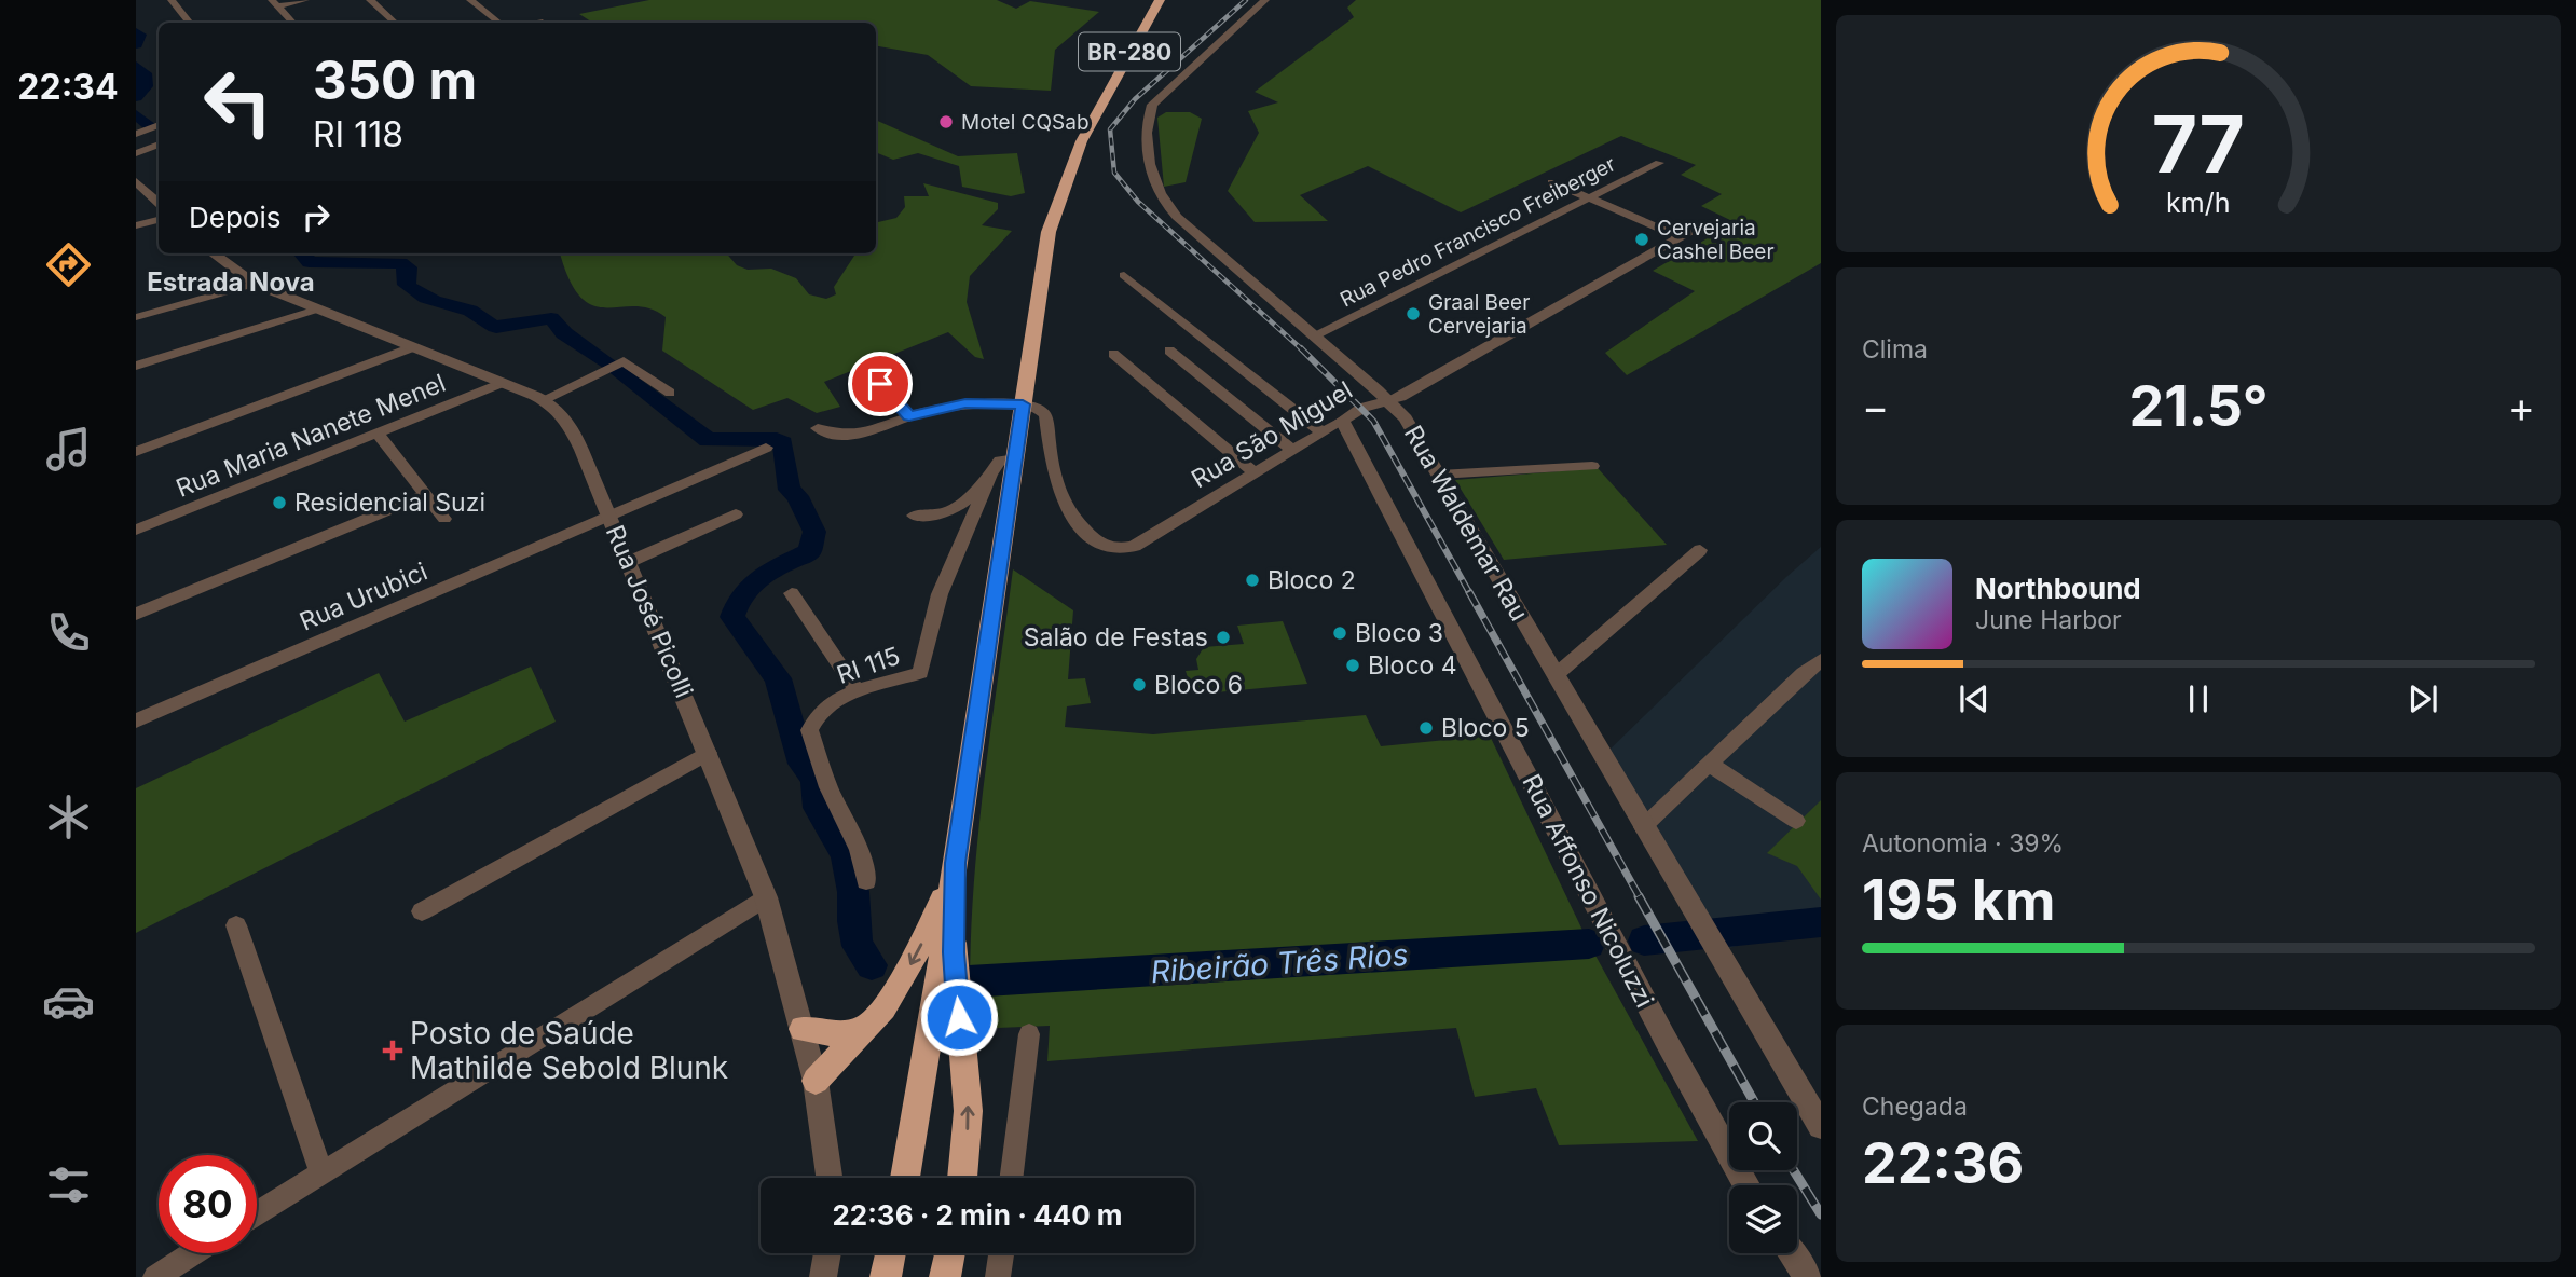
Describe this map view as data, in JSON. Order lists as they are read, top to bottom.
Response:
{
  "streets": {
    "highway": ["BR-280"],
    "street": [
      "Rua Pedro Francisco Freiberger",
      "Rua São Miguel",
      "Rua Maria Nanete Menel",
      "Rua Waldemar Rau",
      "Rua Urubici",
      "Rua José Picolli",
      "RI 115",
      "Rua Affonso Nicoluzzi"
    ]
  },
  "crossings": [
    ["BR-280", "Rua São Miguel"],
    ["Rua Pedro Francisco Freiberger", "Rua Waldemar Rau"],
    ["Rua São Miguel", "Rua Waldemar Rau"],
    ["Rua São Miguel", "Rua Affonso Nicoluzzi"],
    ["Rua Maria Nanete Menel", "Rua José Picolli"],
    ["Rua Urubici", "Rua José Picolli"]
  ],
  "districts": ["Estrada Nova"],
  "water": ["Ribeirão Três Rios"],
  "places": {
    "other": [
      "Motel CQSab",
      "Cervejaria Cashel Beer",
      "Graal Beer Cervejaria",
      "Residencial Suzi",
      "Bloco 2",
      "Bloco 3",
      "Salão de Festas",
      "Bloco 4",
      "Bloco 6",
      "Bloco 5"
    ],
    "health": ["Posto de Saúde Mathilde Sebold Blunk"]
  },
  "page": {
    "tabs": "22:34",
    "turn": ["350 m", "RI 118"],
    "then": "Depois",
    "tile": [
      "Clima",
      ["Autonomia · 39%", "195 km"],
      ["Chegada", "22:36"]
    ],
    "heat": ["−", "21.5°", "+"],
    "song": ["Northbound", "June Harbor"],
    "limit": "80",
    "trip": "22:36 · 2 min · 440 m",
    "gauge": ["77", "km/h"]
  }
}
